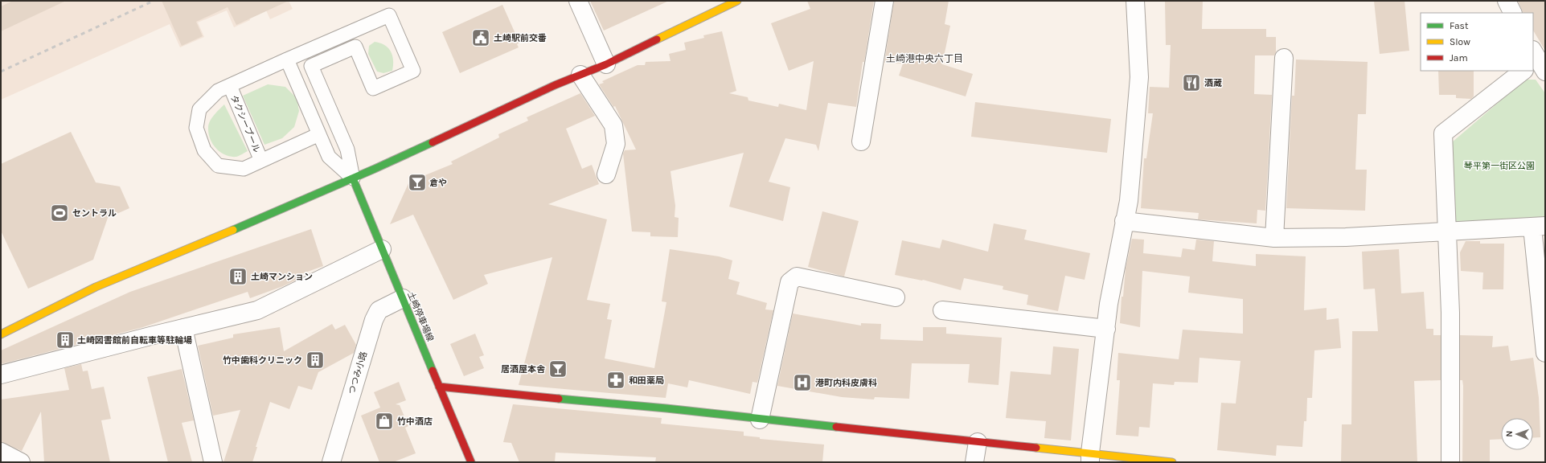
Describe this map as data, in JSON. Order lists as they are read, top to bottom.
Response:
{
  "streets": {
    "street": ["土崎停車場線", "つつみ小路"],
    "lane": ["タクシープール"]
  },
  "crossings": [
    ["土崎停車場線", "つつみ小路"]
  ],
  "districts": ["土崎港中央六丁目"],
  "parks": ["琴平第一街区公園"],
  "places": {
    "public building": ["土崎駅前交番"],
    "restaurant": ["酒蔵"],
    "bar": ["倉や", "居酒屋本舎"],
    "sports": ["セントラル"],
    "building": ["土崎マンション", "土崎図書館前自転車等駐輪場", "竹中歯科クリニック"],
    "pharmacy": ["和田薬局"],
    "hospital": ["港町内科皮膚科"],
    "shop": ["竹中酒店"]
  },
  "legend": ["Fast", "Slow", "Jam"],
  "north": "left"
}
